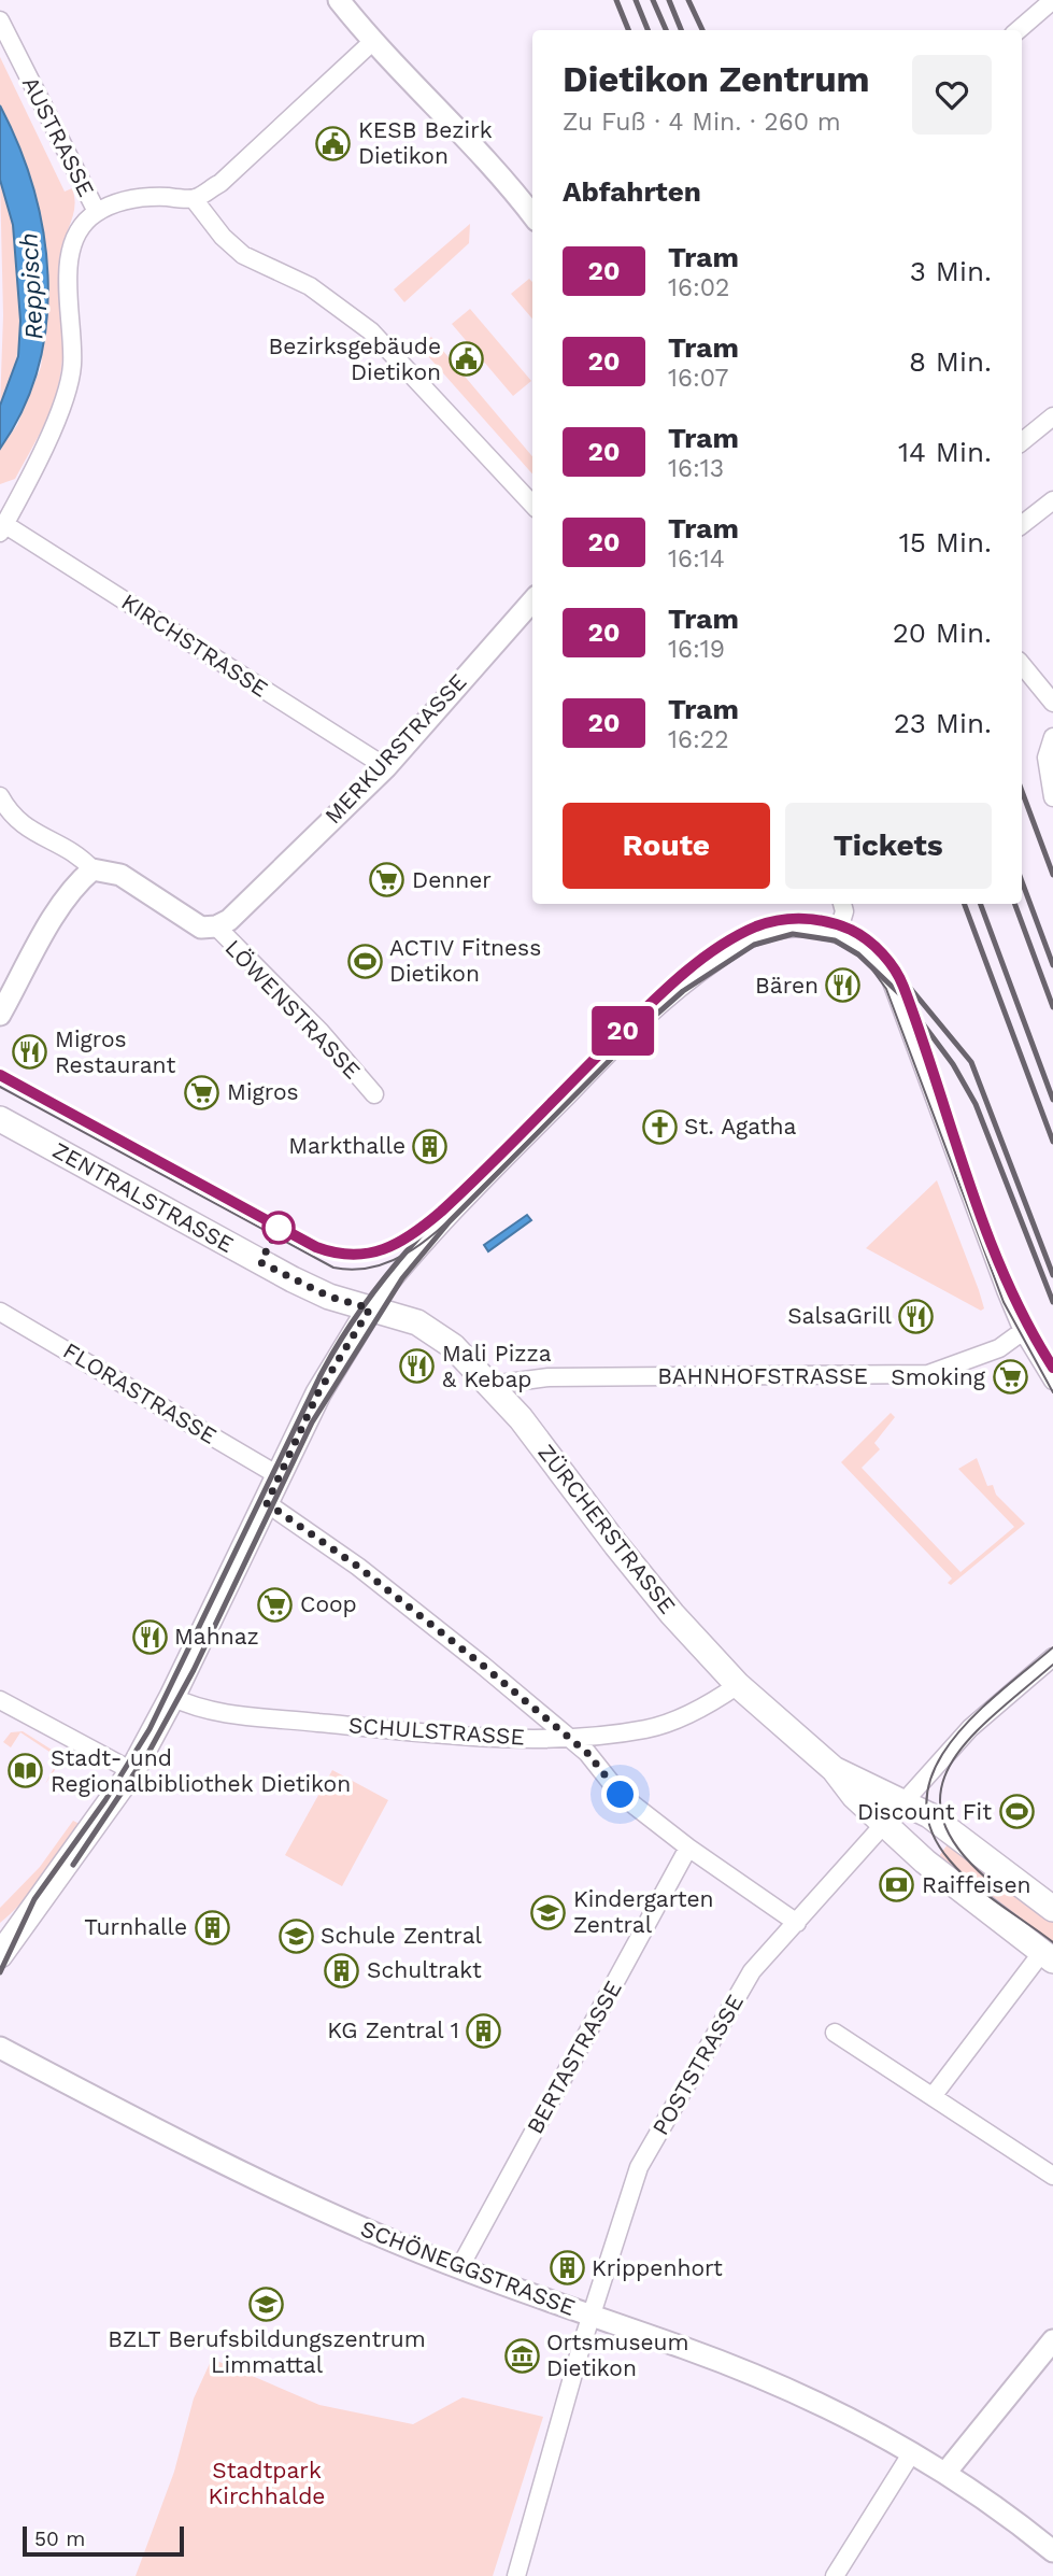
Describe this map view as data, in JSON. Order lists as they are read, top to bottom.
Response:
{
  "streets": {
    "main road": ["ZENTRALSTRASSE", "ZÜRCHERSTRASSE"],
    "street": [
      "AUSTRASSE",
      "KIRCHSTRASSE",
      "MERKURSTRASSE",
      "LÖWENSTRASSE",
      "BAHNHOFSTRASSE",
      "FLORASTRASSE",
      "SCHULSTRASSE",
      "BERTASTRASSE",
      "POSTSTRASSE",
      "SCHÖNEGGSTRASSE"
    ]
  },
  "crossings": [
    ["KIRCHSTRASSE", "MERKURSTRASSE"],
    ["MERKURSTRASSE", "LÖWENSTRASSE"],
    ["ZENTRALSTRASSE", "ZÜRCHERSTRASSE"],
    ["BAHNHOFSTRASSE", "ZÜRCHERSTRASSE"],
    ["ZÜRCHERSTRASSE", "SCHULSTRASSE"],
    ["ZÜRCHERSTRASSE", "POSTSTRASSE"],
    ["BERTASTRASSE", "SCHÖNEGGSTRASSE"],
    ["POSTSTRASSE", "SCHÖNEGGSTRASSE"]
  ],
  "water": ["Reppisch"],
  "parks": ["Stadtpark Kirchhalde"],
  "places": {
    "public building": ["KESB Bezirk Dietikon", "Bezirksgebäude Dietikon"],
    "supermarket": [
      "Denner",
      "Migros",
      "Smoking",
      "Coop"
    ],
    "sports": ["ACTIV Fitness Dietikon", "Discount Fit"],
    "restaurant": [
      "Bären",
      "Migros Restaurant",
      "SalsaGrill",
      "Mali Pizza & Kebap",
      "Mahnaz"
    ],
    "church": ["St. Agatha"],
    "building": [
      "Markthalle",
      "Turnhalle",
      "Schultrakt",
      "KG Zentral 1",
      "Krippenhort"
    ],
    "library": ["Stadt- und Regionalbibliothek Dietikon"],
    "bank": ["Raiffeisen"],
    "school or university": ["Kindergarten Zentral", "Schule Zentral", "BZLT Berufsbildungszentrum Limmattal"],
    "museum": ["Ortsmuseum Dietikon"]
  },
  "lines": ["tram line 20"],
  "scale_bar": "50 m",
  "page": {
    "on_map": "20",
    "heading": [
      ["Dietikon Zentrum", "Zu Fuß · 4 Min. · 260 m"],
      "Abfahrten"
    ],
    "list": [
      {
        "mark": "20",
        "name": "Tram",
        "note": "16:02",
        "value": "3 Min."
      },
      {
        "mark": "20",
        "name": "Tram",
        "note": "16:07",
        "value": "8 Min."
      },
      {
        "mark": "20",
        "name": "Tram",
        "note": "16:13",
        "value": "14 Min."
      },
      {
        "mark": "20",
        "name": "Tram",
        "note": "16:14",
        "value": "15 Min."
      },
      {
        "mark": "20",
        "name": "Tram",
        "note": "16:19",
        "value": "20 Min."
      },
      {
        "mark": "20",
        "name": "Tram",
        "note": "16:22",
        "value": "23 Min."
      }
    ],
    "buttons": ["Route", "Tickets"],
    "scale": "50 m"
  }
}
